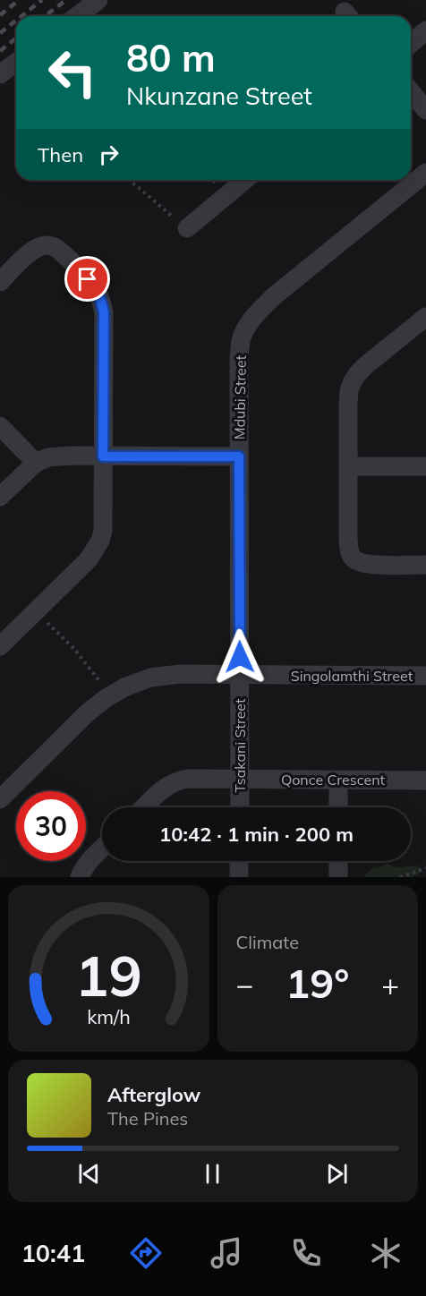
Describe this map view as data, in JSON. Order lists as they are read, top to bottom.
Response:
{
  "streets": {
    "street": [
      "Mdubi Street",
      "Singolamthi Street",
      "Tsakani Street",
      "Qonce Crescent"
    ]
  },
  "crossings": [
    ["Mdubi Street", "Singolamthi Street"],
    ["Mdubi Street", "Tsakani Street"],
    ["Singolamthi Street", "Tsakani Street"],
    ["Tsakani Street", "Qonce Crescent"]
  ],
  "page": {
    "turn": ["80 m", "Nkunzane Street"],
    "then": "Then",
    "limit": "30",
    "trip": "10:42 · 1 min · 200 m",
    "tile": "Climate",
    "heat": ["−", "19°", "+"],
    "song": ["Afterglow", "The Pines"],
    "tabs": "10:41",
    "gauge": ["19", "km/h"]
  }
}
